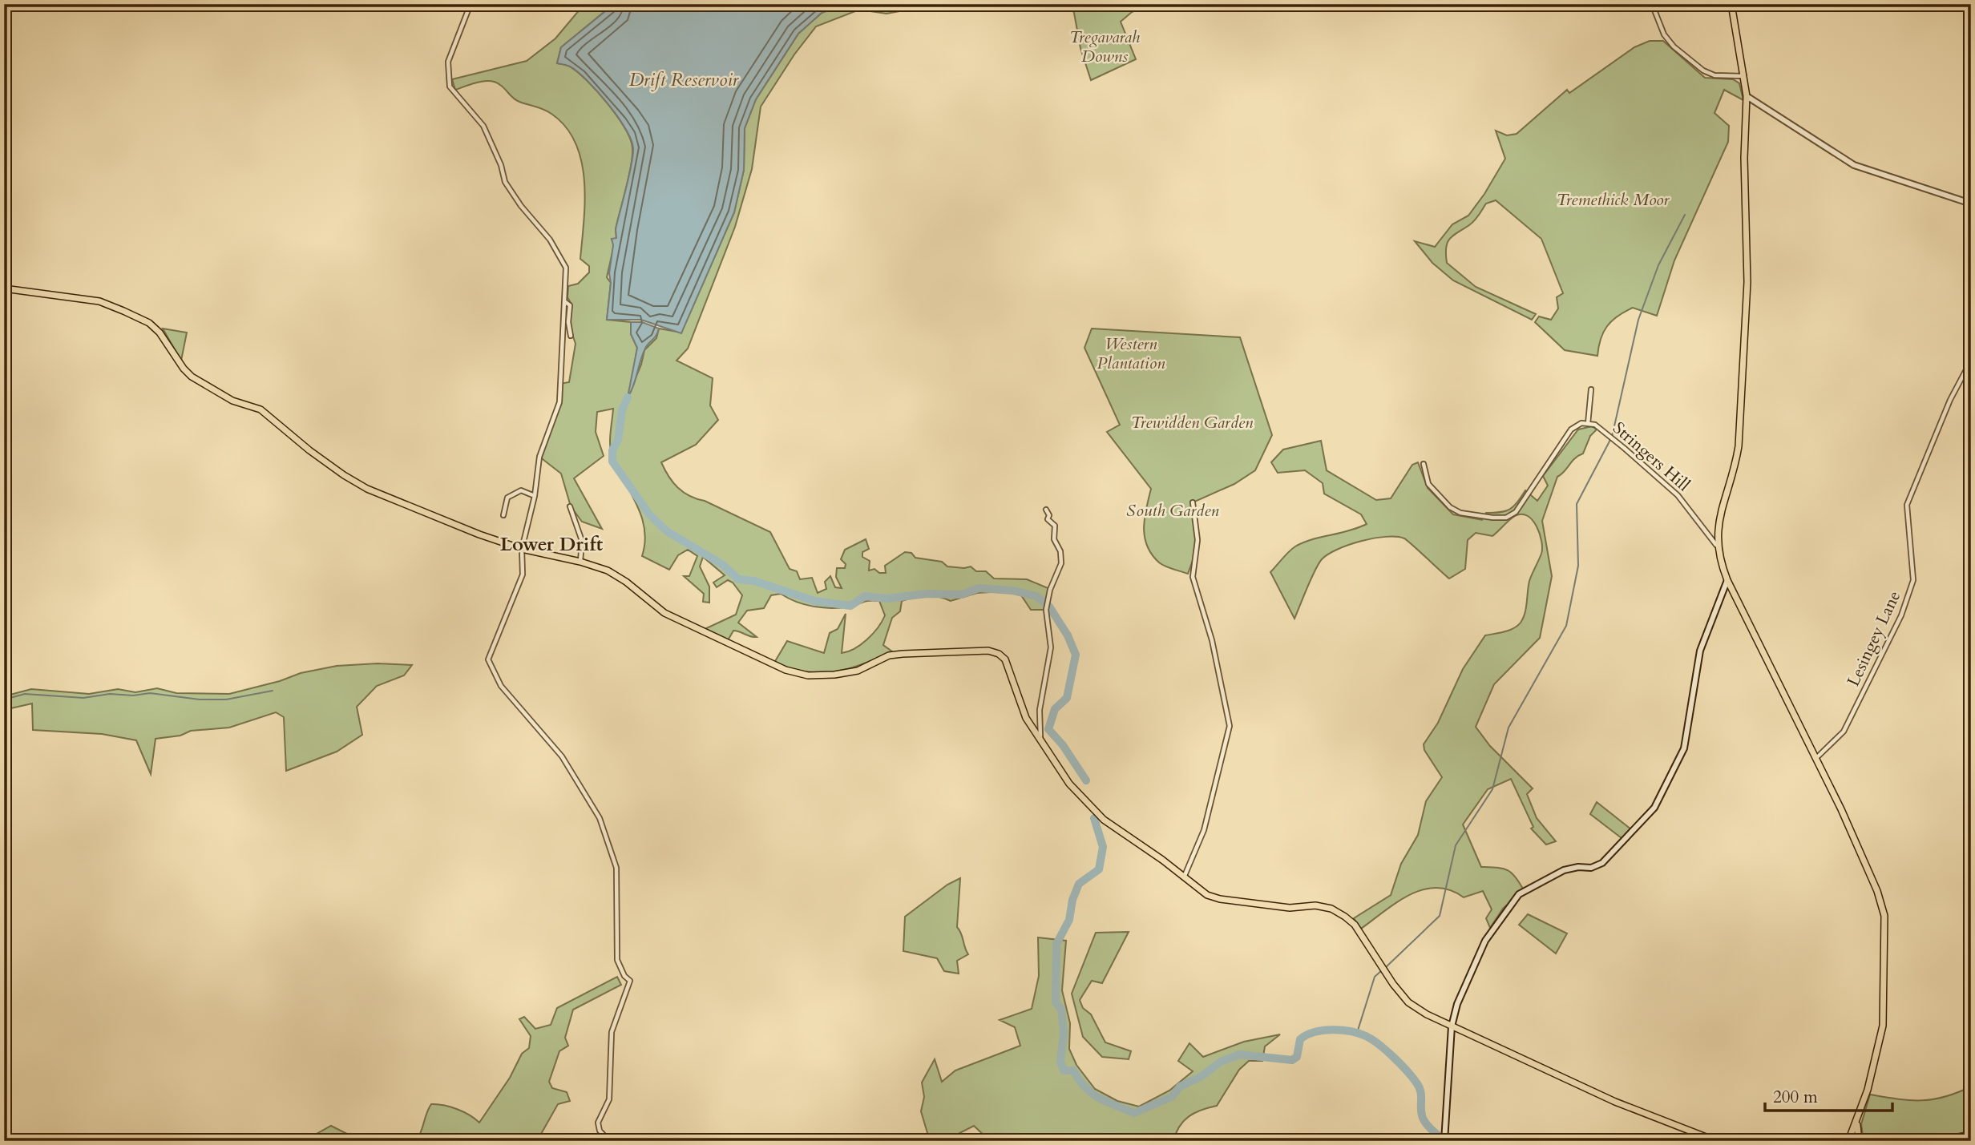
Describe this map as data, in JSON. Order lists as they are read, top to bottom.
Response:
{
  "streets": {
    "street": ["Stringers Hill", "Lesingey Lane"]
  },
  "districts": ["Lower Drift"],
  "water": ["Drift Reservoir"],
  "parks": [
    "Tregavarah Downs",
    "Tremethick Moor",
    "Western Plantation",
    "Trewidden Garden",
    "South Garden"
  ],
  "scale_bar": "200 m"
}
